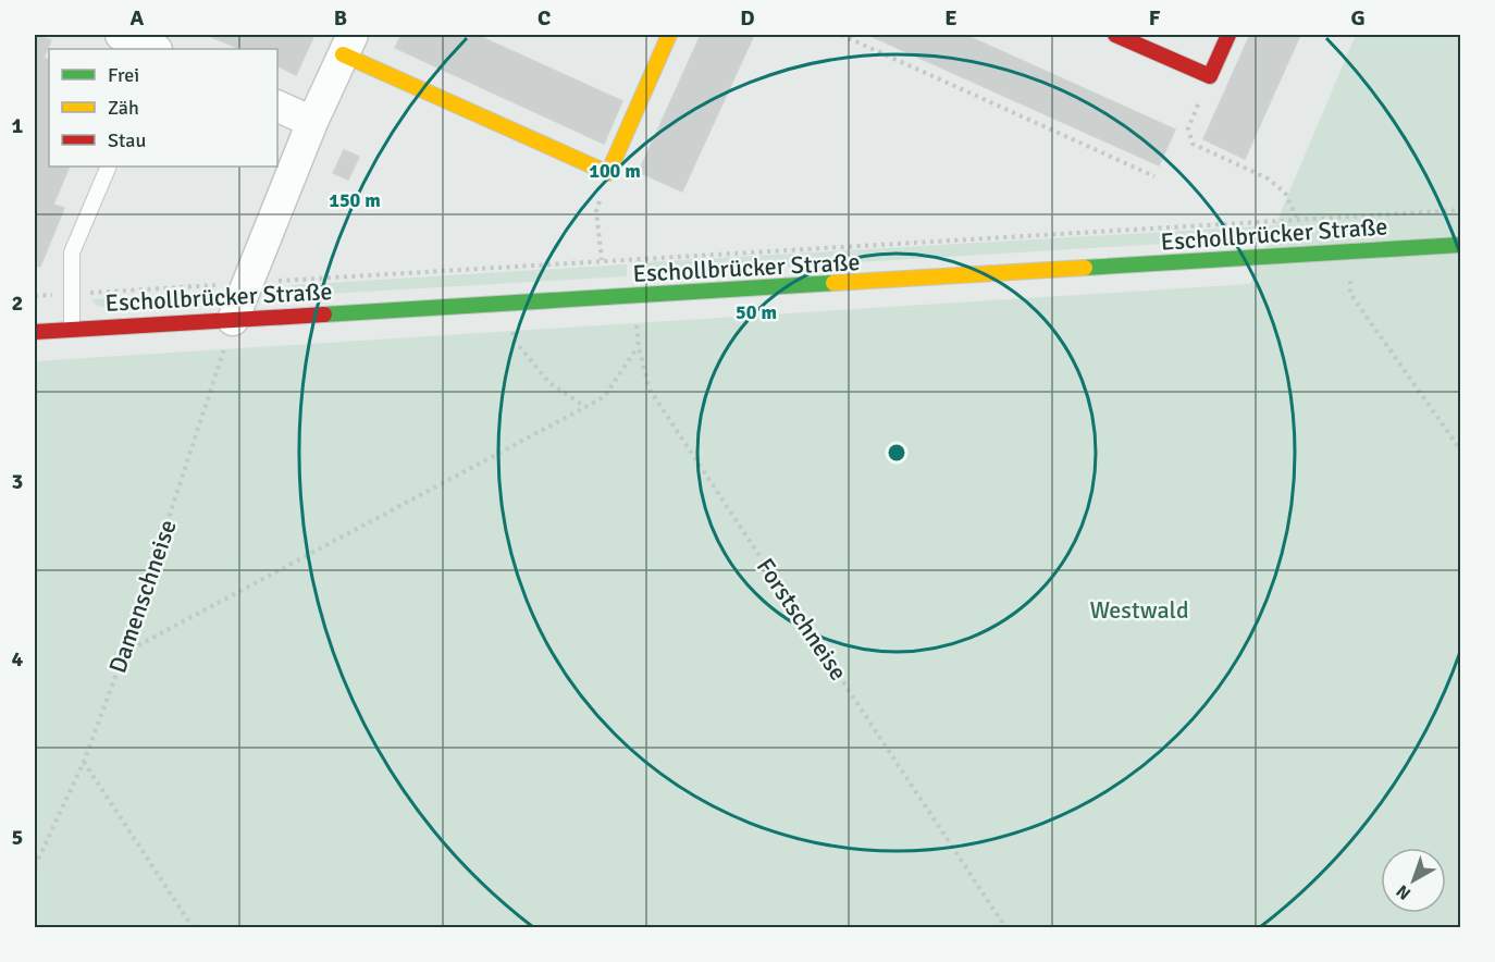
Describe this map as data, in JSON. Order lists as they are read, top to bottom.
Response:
{
  "streets": {
    "main road": ["Eschollbrücker Straße"],
    "path": ["Damenschneise", "Forstschneise"]
  },
  "crossings": [
    ["Eschollbrücker Straße", "Damenschneise"],
    ["Eschollbrücker Straße", "Forstschneise"]
  ],
  "parks": ["Westwald"],
  "legend": ["Frei", "Zäh", "Stau"],
  "north": "bottom left",
  "grid": {
    "columns": [
      "A",
      "B",
      "C",
      "D",
      "E",
      "F",
      "G"
    ],
    "rows": [
      "1",
      "2",
      "3",
      "4",
      "5"
    ]
  },
  "rings": ["100 m", "150 m", "50 m"]
}
